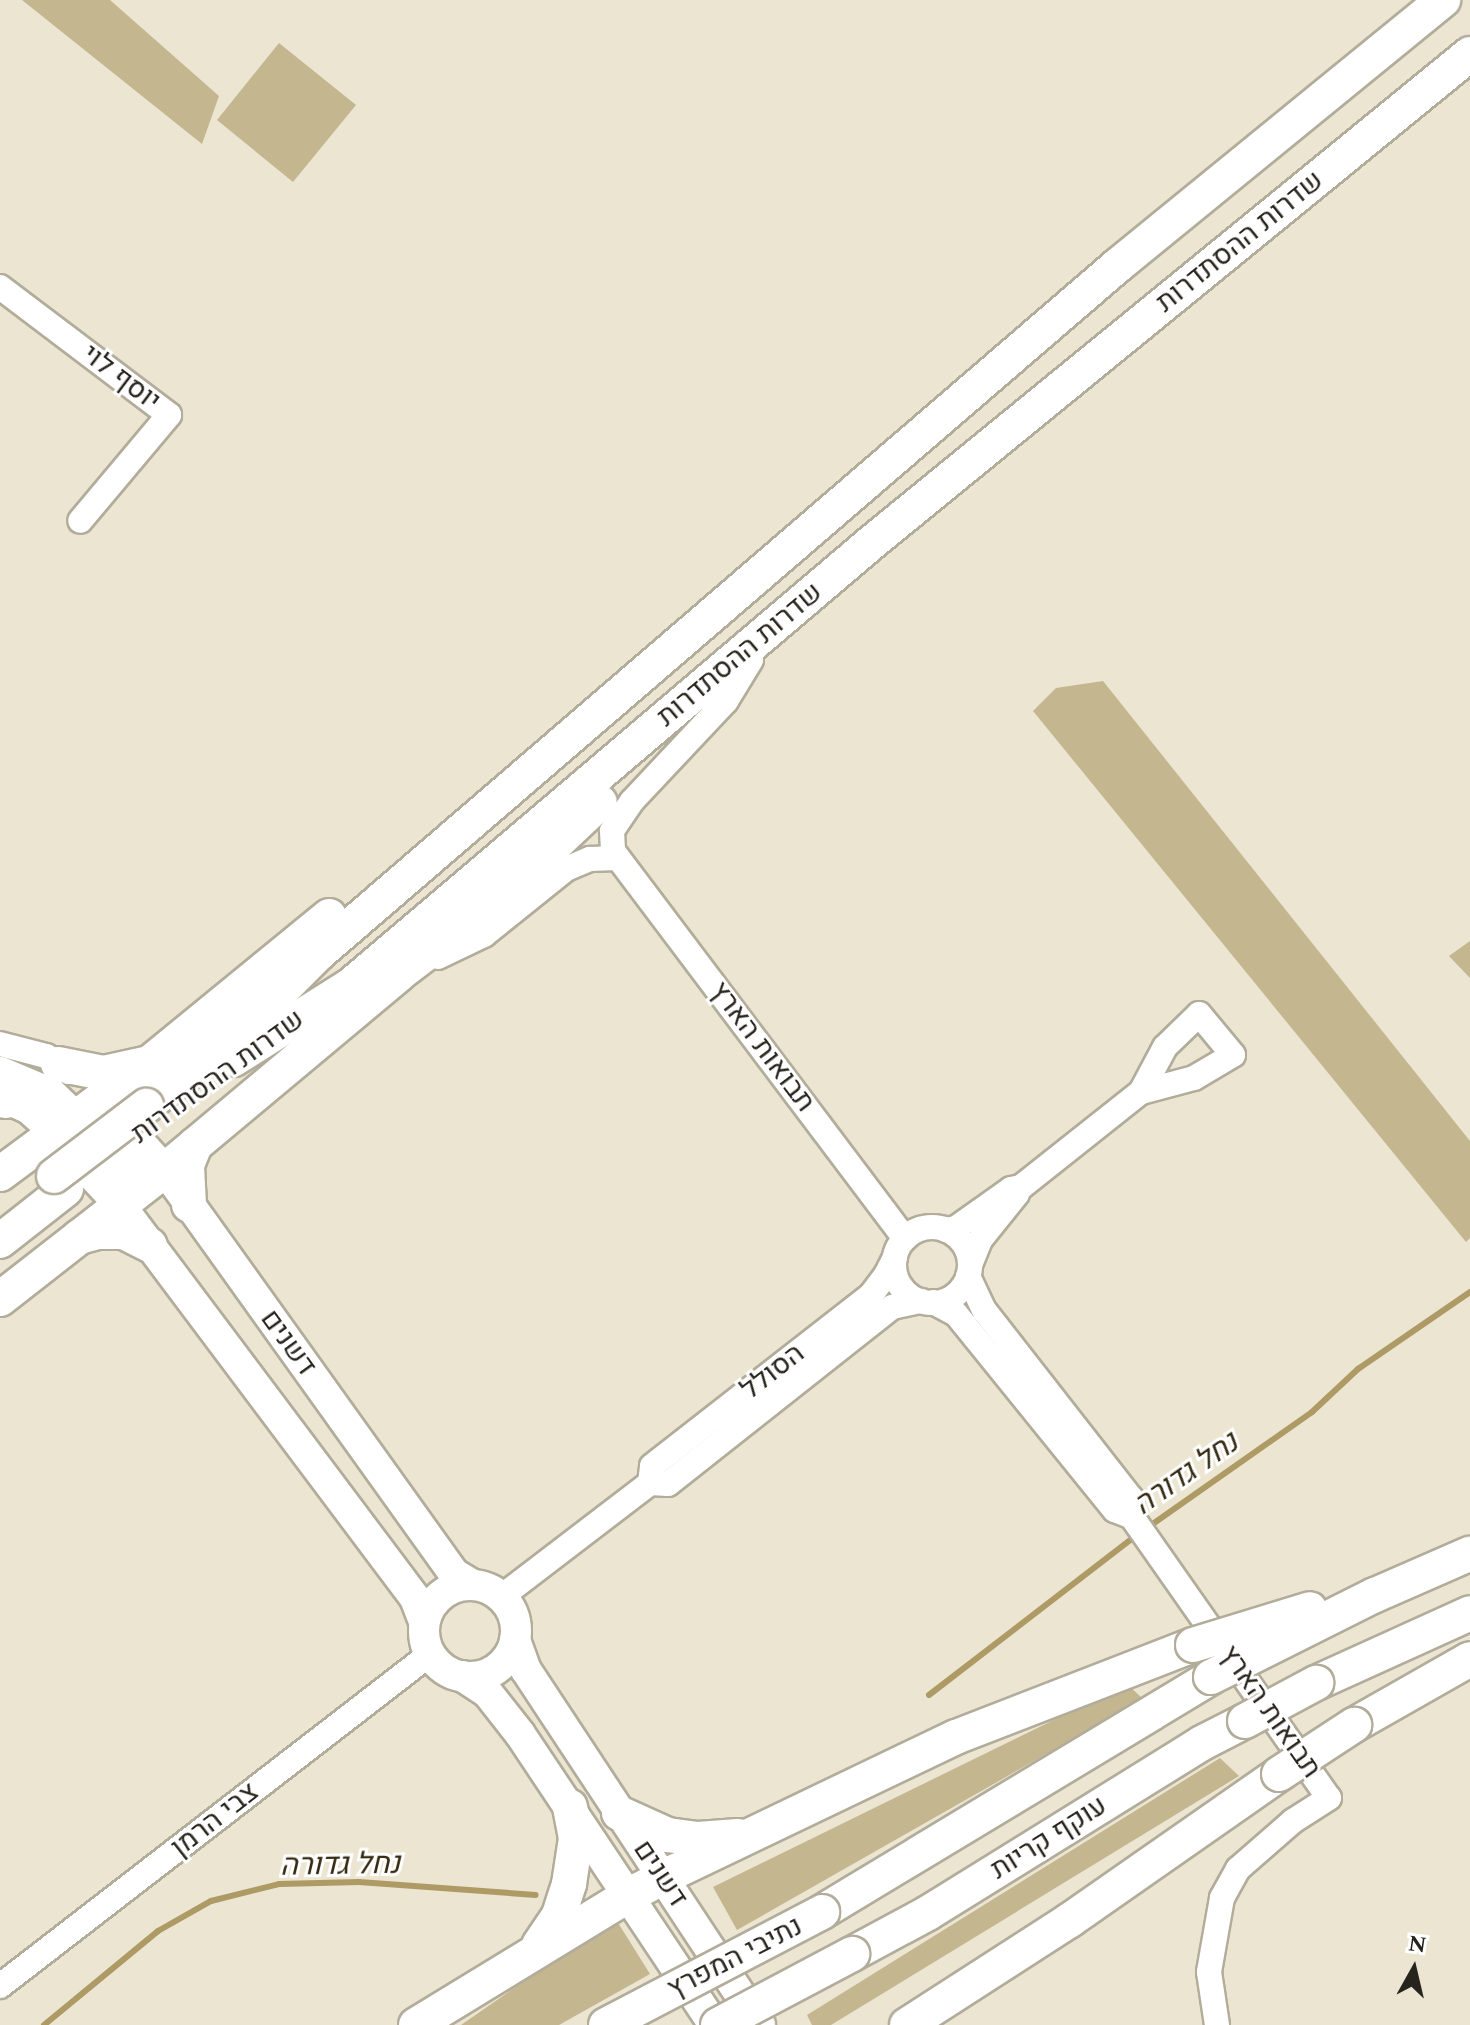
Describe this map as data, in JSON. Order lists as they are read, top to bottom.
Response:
{
  "streets": {
    "highway": ["שדרות ההסתדרות", "עוקף קריות", "נתיבי המפרץ"],
    "main road": ["דשנים"],
    "street": [
      "יוסף לוי",
      "תבואות הארץ",
      "הסולל",
      "צבי הרמן"
    ]
  },
  "crossings": [
    ["תבואות הארץ", "הסולל"],
    ["דשנים", "הסולל"],
    ["דשנים", "צבי הרמן"],
    ["דשנים", "נתיבי המפרץ"],
    ["הסולל", "צבי הרמן"],
    ["עוקף קריות", "נתיבי המפרץ"]
  ],
  "water": ["נחל גדורה"],
  "north": "top"
}
